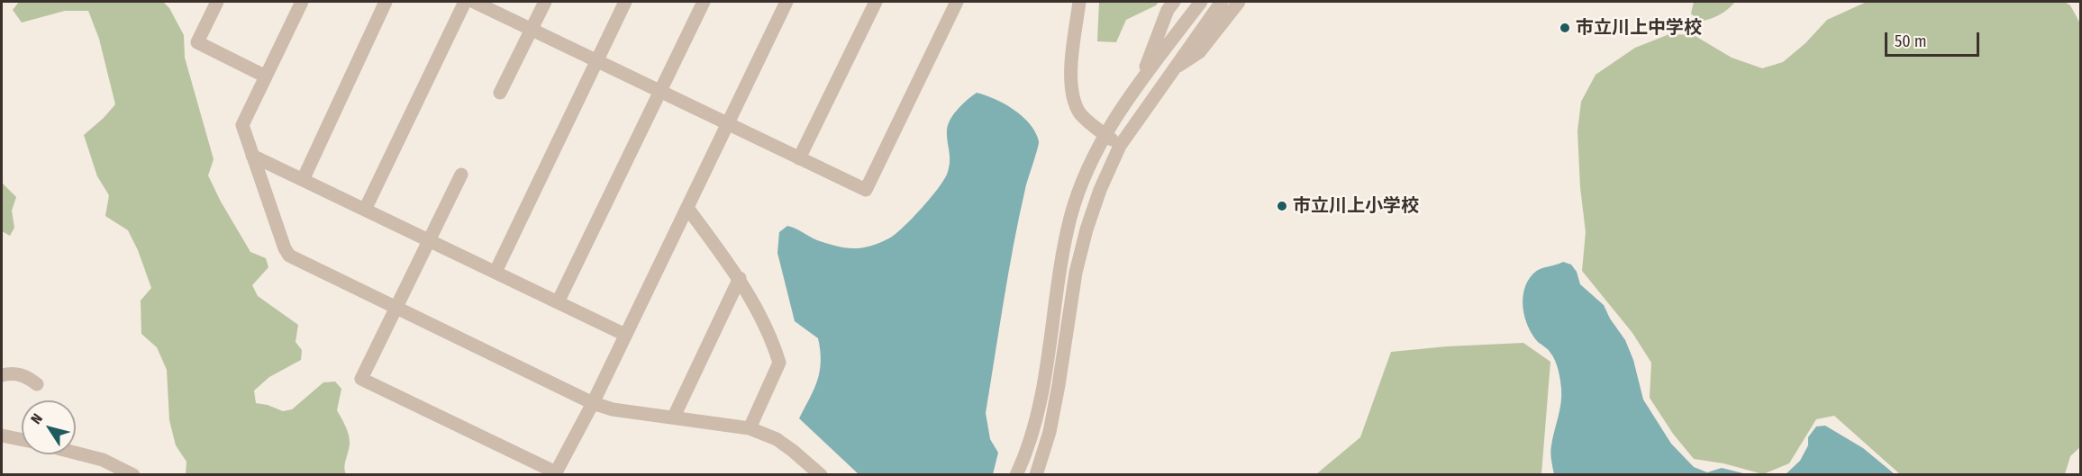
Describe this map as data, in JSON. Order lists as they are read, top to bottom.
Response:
{
  "places": ["市立川上中学校", "市立川上小学校"],
  "scale_bar": "50 m",
  "north": "top left"
}
